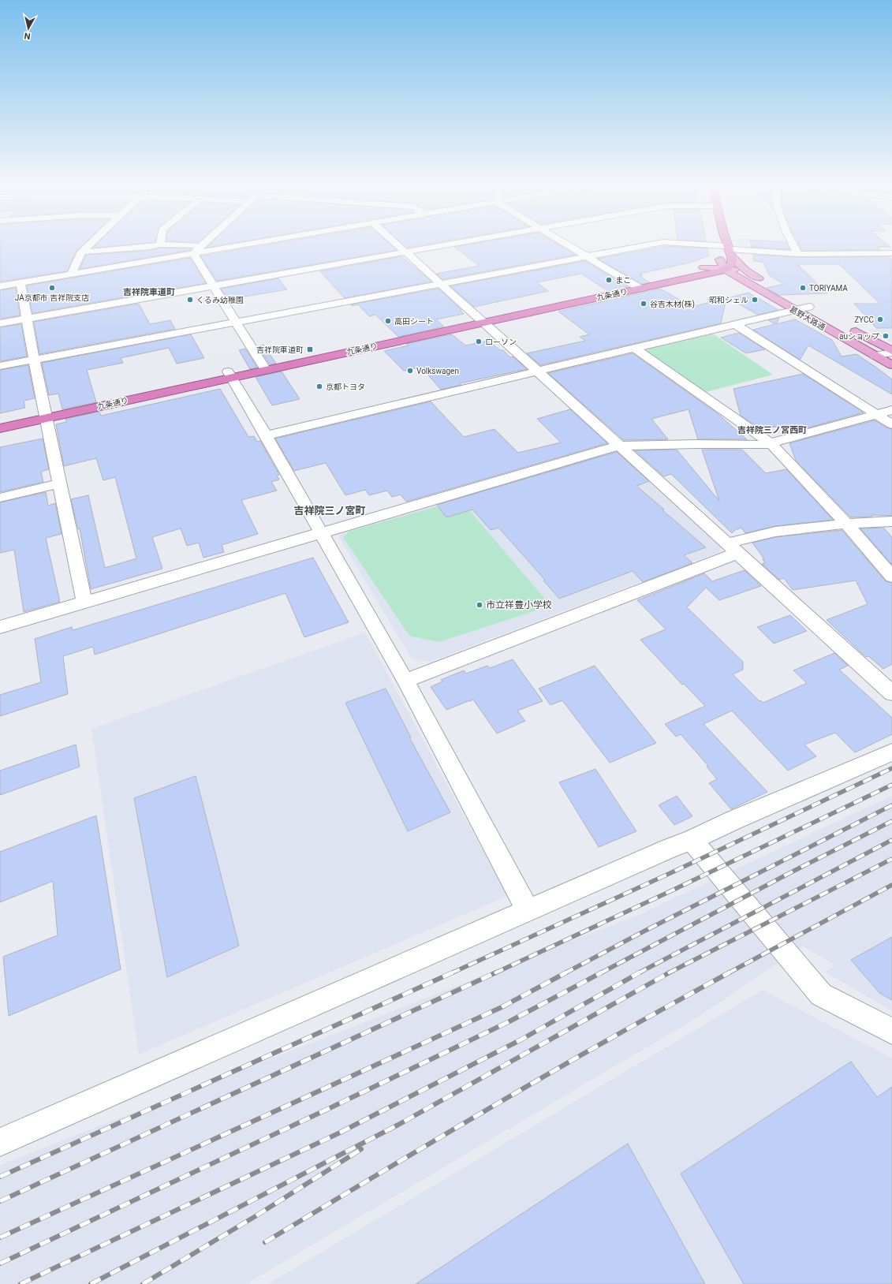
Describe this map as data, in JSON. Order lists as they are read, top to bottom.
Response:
{
  "streets": {
    "highway": ["九条通り", "葛野大路通"]
  },
  "crossings": [
    ["九条通り", "葛野大路通"]
  ],
  "districts": ["吉祥院車道町", "吉祥院三ノ宮西町", "吉祥院三ノ宮町"],
  "places": {
    "other": [
      "まこ",
      "JA京都市 吉祥院支店",
      "TORIYAMA",
      "くるみ幼稚園",
      "昭和シェル",
      "谷吉木材(株)",
      "ZYCC",
      "高田シート",
      "auショップ",
      "ローソン",
      "Volkswagen",
      "京都トヨタ",
      "市立祥豊小学校"
    ],
    "transit": ["吉祥院車道町"]
  },
  "north": "bottom"
}
